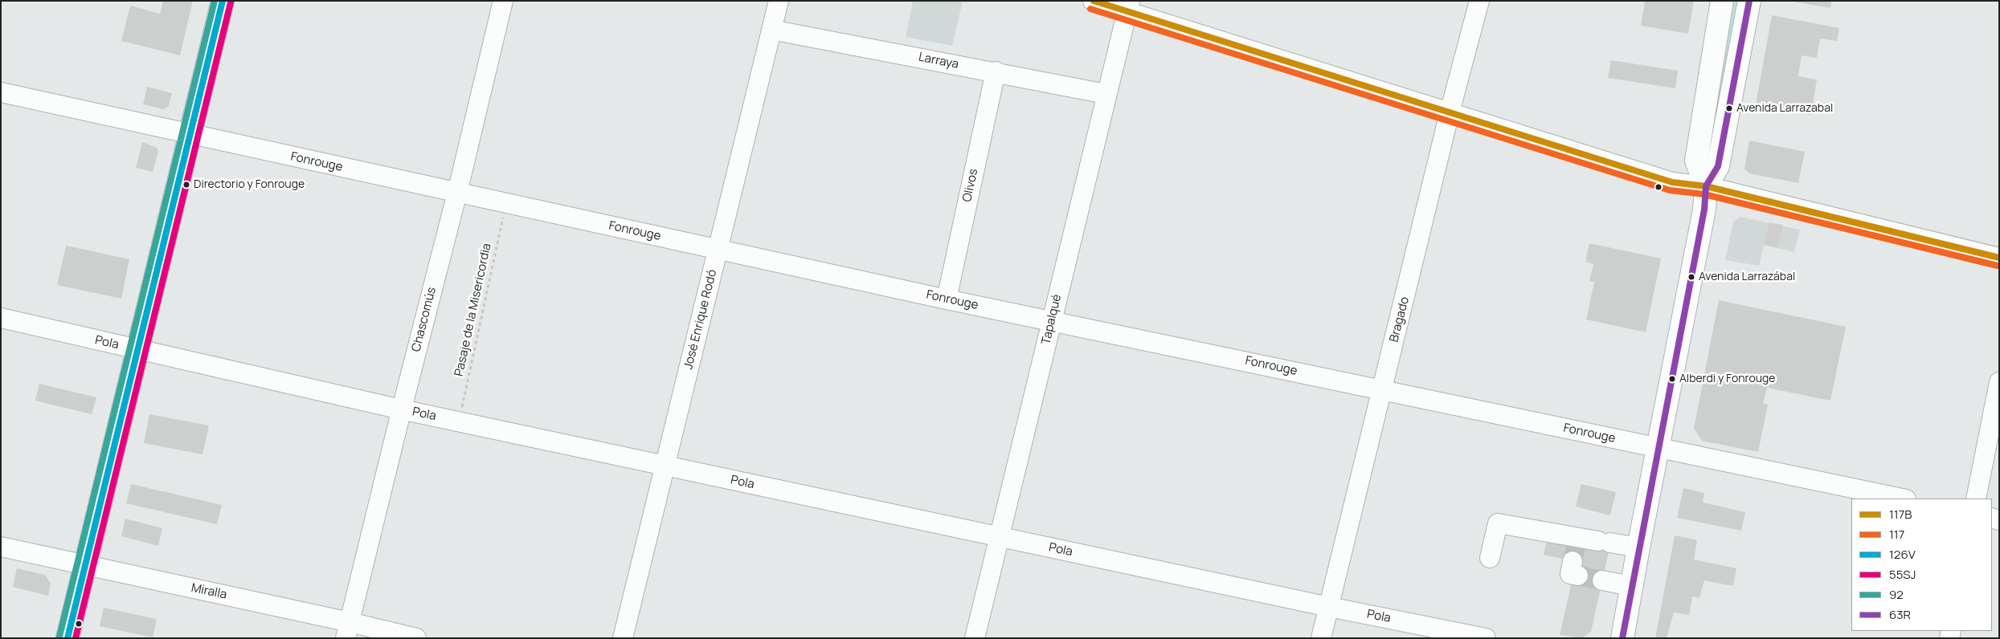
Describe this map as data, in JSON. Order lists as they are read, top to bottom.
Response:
{
  "streets": {
    "street": [
      "Larraya",
      "Fonrouge",
      "Olivos",
      "Chascomús",
      "José Enrique Rodó",
      "Tapalqué",
      "Bragado",
      "Pola",
      "Miralla"
    ],
    "path": ["Pasaje de la Misericordia"]
  },
  "crossings": [
    ["Larraya", "Olivos"],
    ["Larraya", "José Enrique Rodó"],
    ["Larraya", "Tapalqué"],
    ["Fonrouge", "Olivos"],
    ["Fonrouge", "Pasaje de la Misericordia"],
    ["Fonrouge", "Chascomús"],
    ["Fonrouge", "José Enrique Rodó"],
    ["Fonrouge", "Tapalqué"],
    ["Fonrouge", "Bragado"],
    ["Pasaje de la Misericordia", "Pola"],
    ["Chascomús", "Pola"],
    ["Chascomús", "Miralla"],
    ["José Enrique Rodó", "Pola"],
    ["Tapalqué", "Pola"],
    ["Bragado", "Pola"]
  ],
  "places": [
    "Avenida Larrazabal",
    "Directorio y Fonrouge",
    "Avenida Larrazábal",
    "Alberdi y Fonrouge"
  ],
  "lines": [
    "transit line 117B",
    "transit line 126V",
    "transit line 92",
    "transit line 63R",
    "transit line 55SJ",
    "transit line 117"
  ],
  "legend": [
    "117B",
    "117",
    "126V",
    "55SJ",
    "92",
    "63R"
  ]
}
